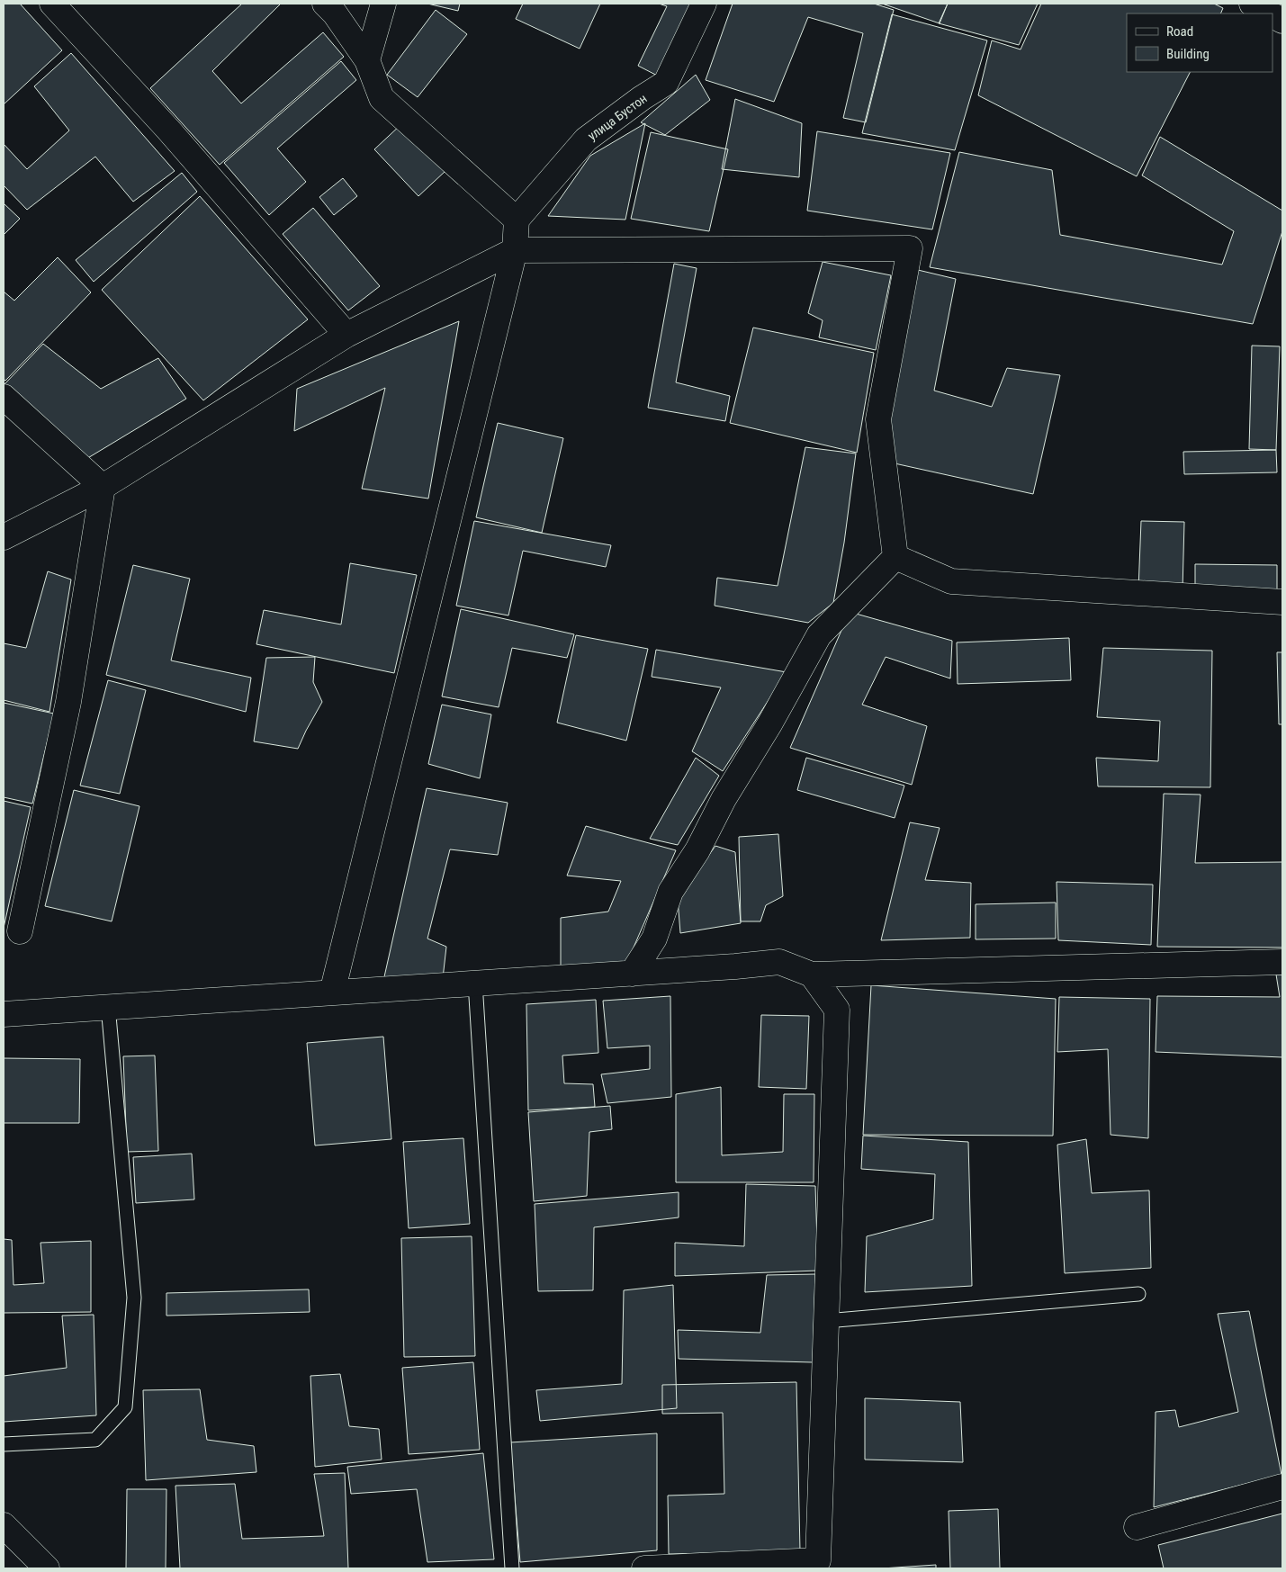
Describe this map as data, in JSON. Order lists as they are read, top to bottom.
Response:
{
  "streets": {
    "street": ["улица Бустон"]
  },
  "legend": ["Road", "Building"]
}
